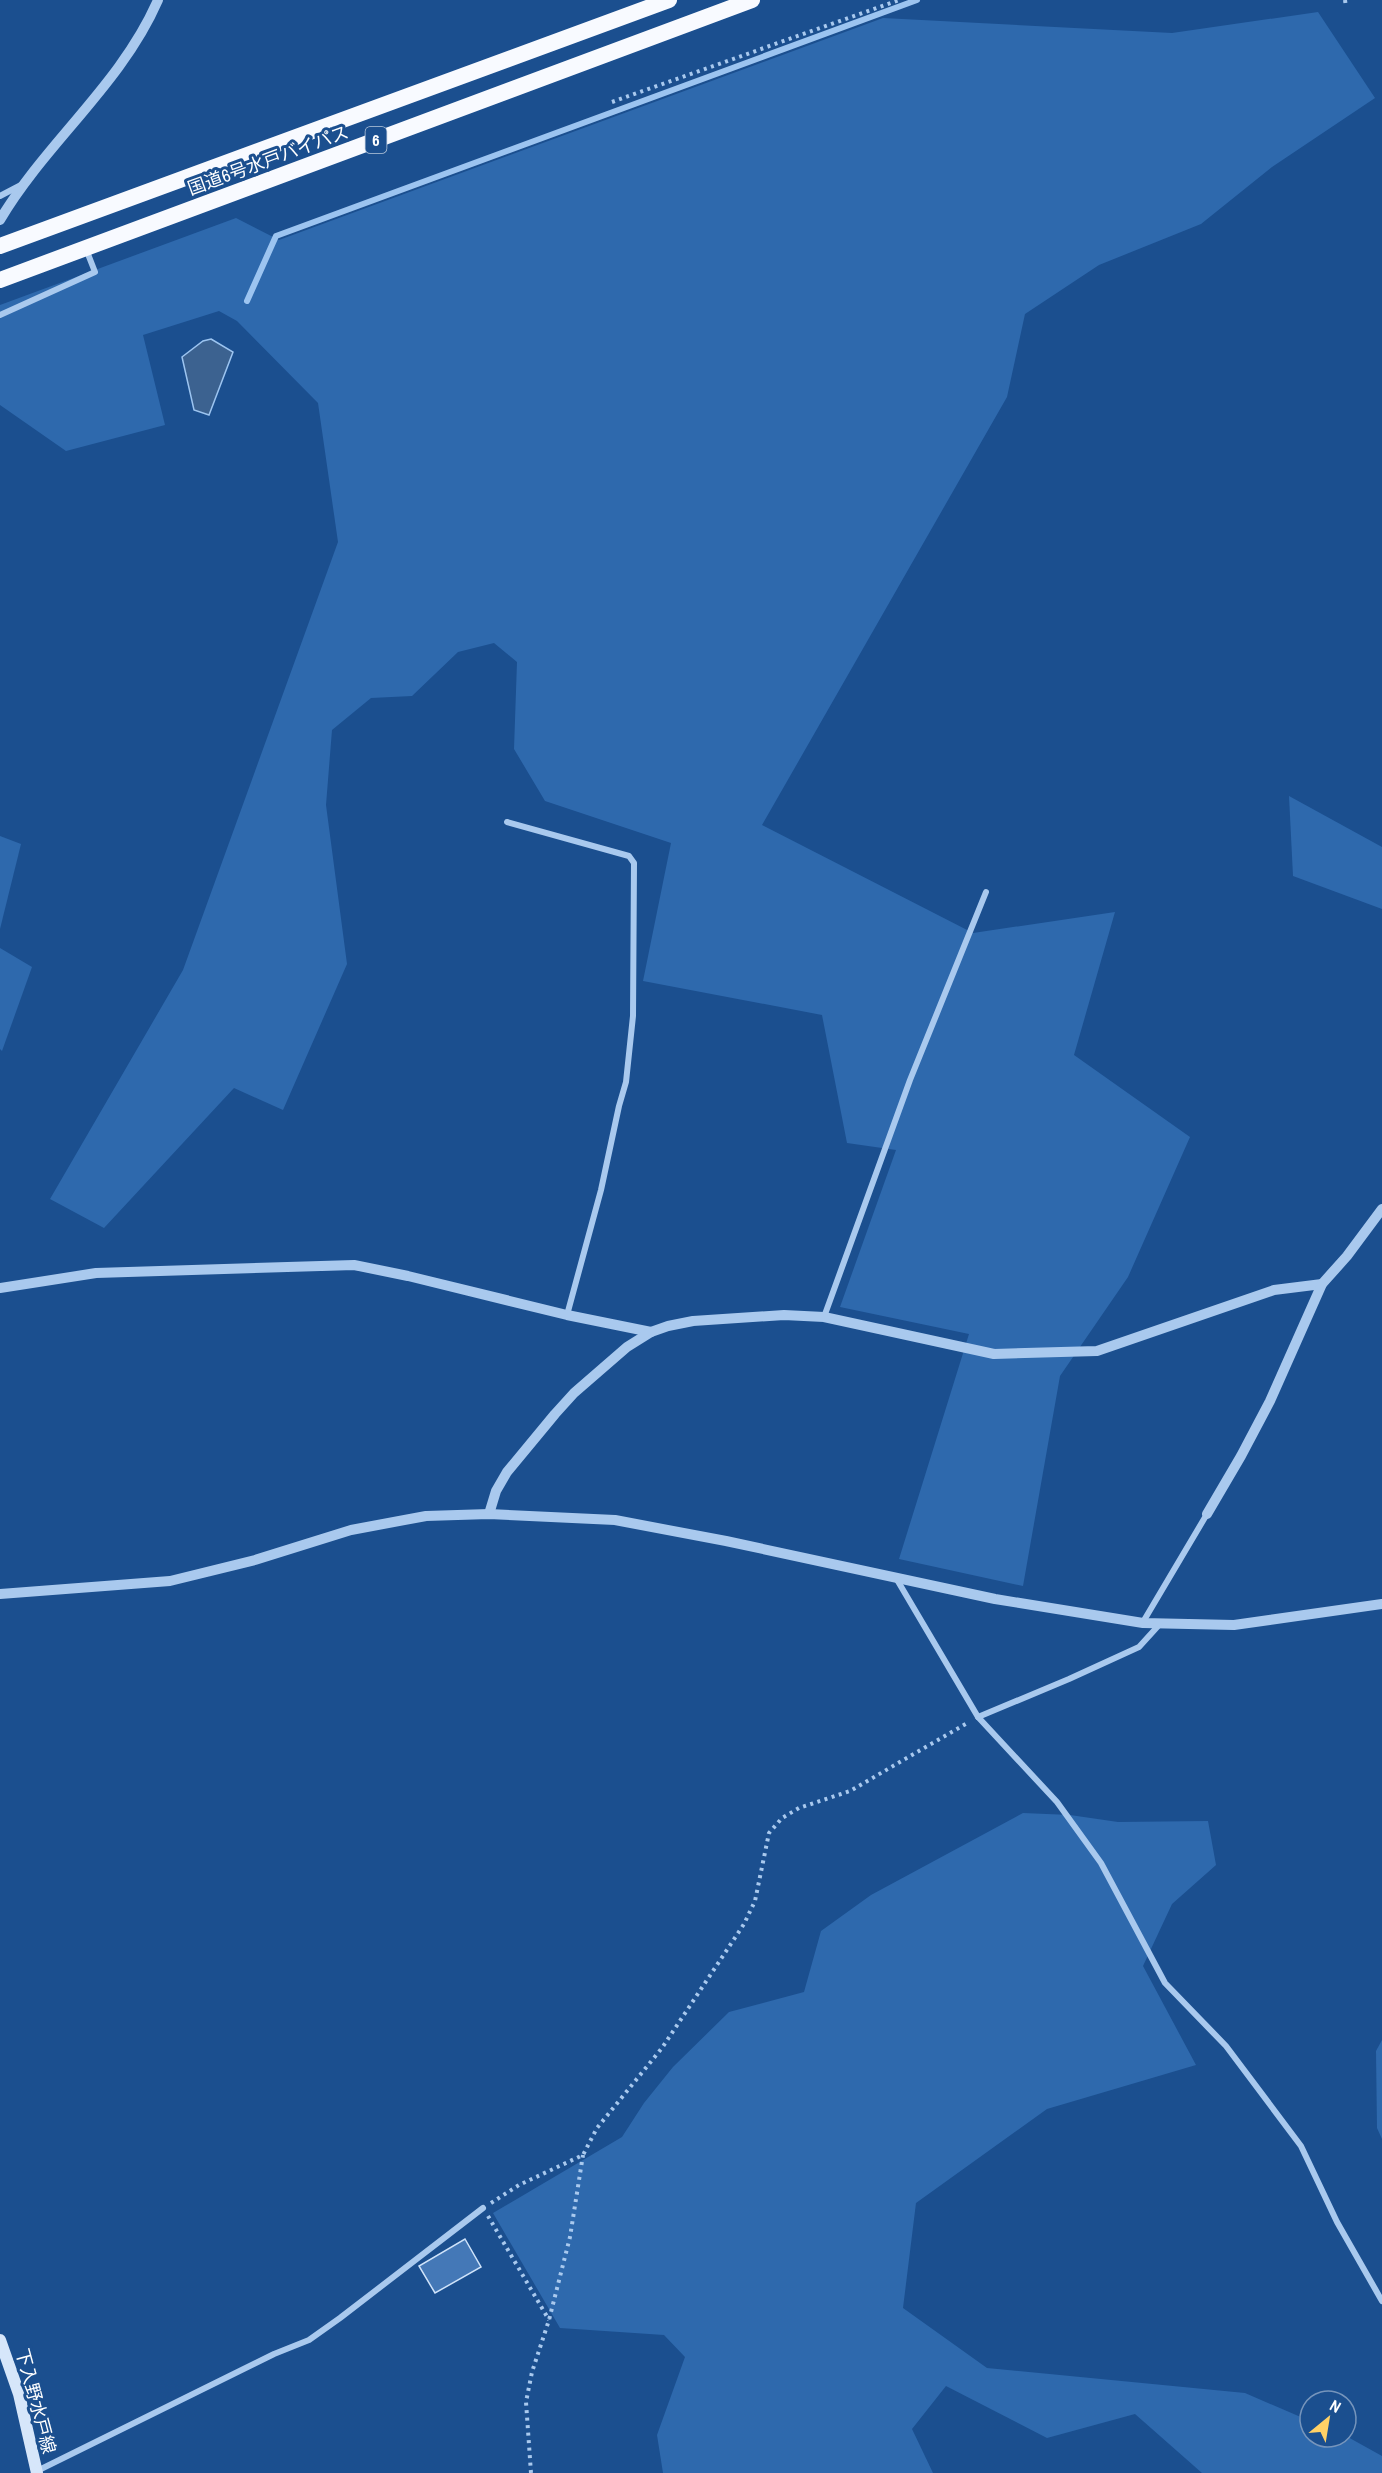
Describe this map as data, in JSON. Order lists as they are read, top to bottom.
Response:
{
  "streets": {
    "highway": ["6", "国道6号水戸バイパス"],
    "main road": ["下入野水戸線"]
  },
  "north": "top right"
}
